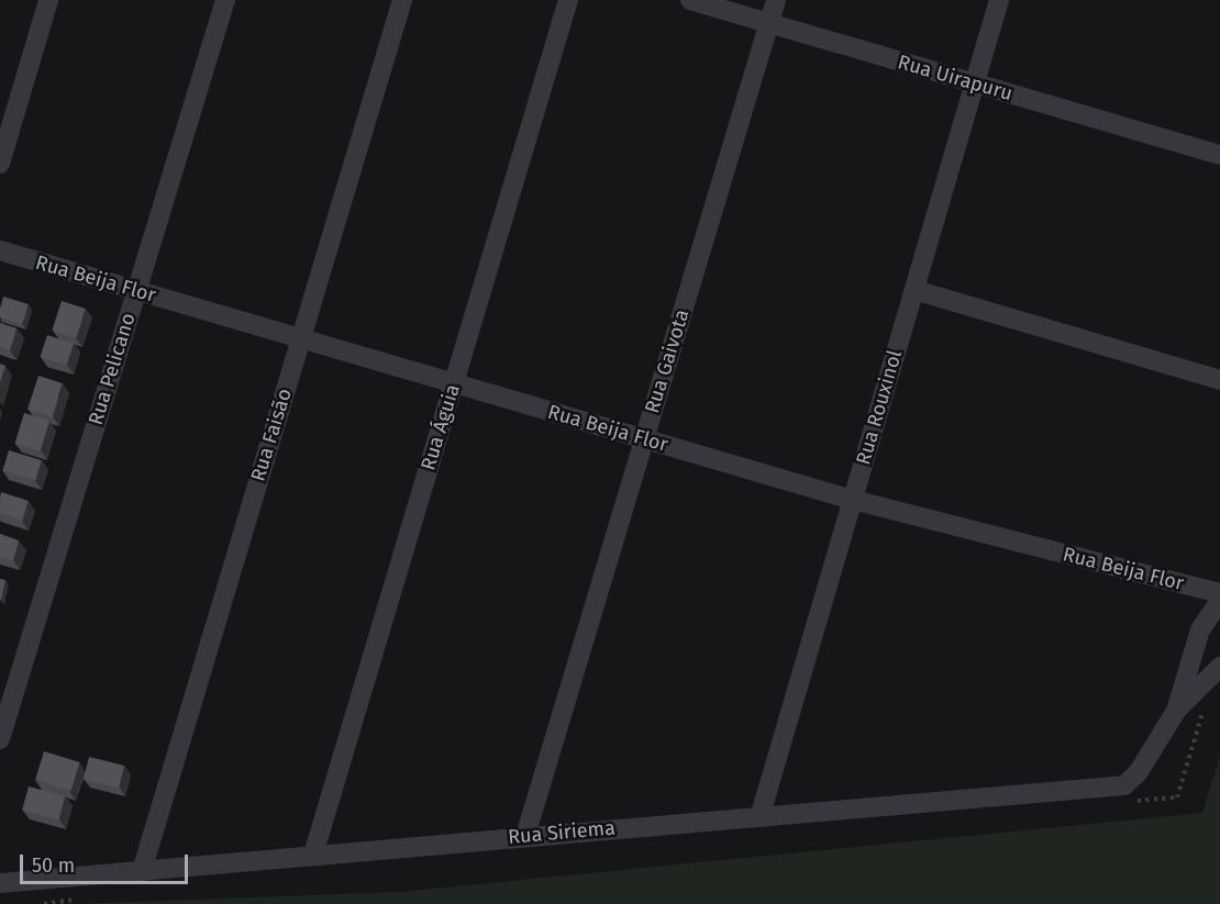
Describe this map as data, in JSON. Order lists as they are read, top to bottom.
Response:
{
  "streets": {
    "street": [
      "Rua Uirapuru",
      "Rua Beija Flor",
      "Rua Gaivota",
      "Rua Pelicano",
      "Rua Rouxinol",
      "Rua Águia",
      "Rua Faisão",
      "Rua Siriema"
    ]
  },
  "crossings": [
    ["Rua Uirapuru", "Rua Gaivota"],
    ["Rua Uirapuru", "Rua Rouxinol"],
    ["Rua Beija Flor", "Rua Gaivota"],
    ["Rua Beija Flor", "Rua Pelicano"],
    ["Rua Beija Flor", "Rua Rouxinol"],
    ["Rua Beija Flor", "Rua Águia"],
    ["Rua Beija Flor", "Rua Faisão"],
    ["Rua Gaivota", "Rua Siriema"],
    ["Rua Rouxinol", "Rua Siriema"],
    ["Rua Águia", "Rua Siriema"],
    ["Rua Faisão", "Rua Siriema"]
  ],
  "scale_bar": "50 m"
}
